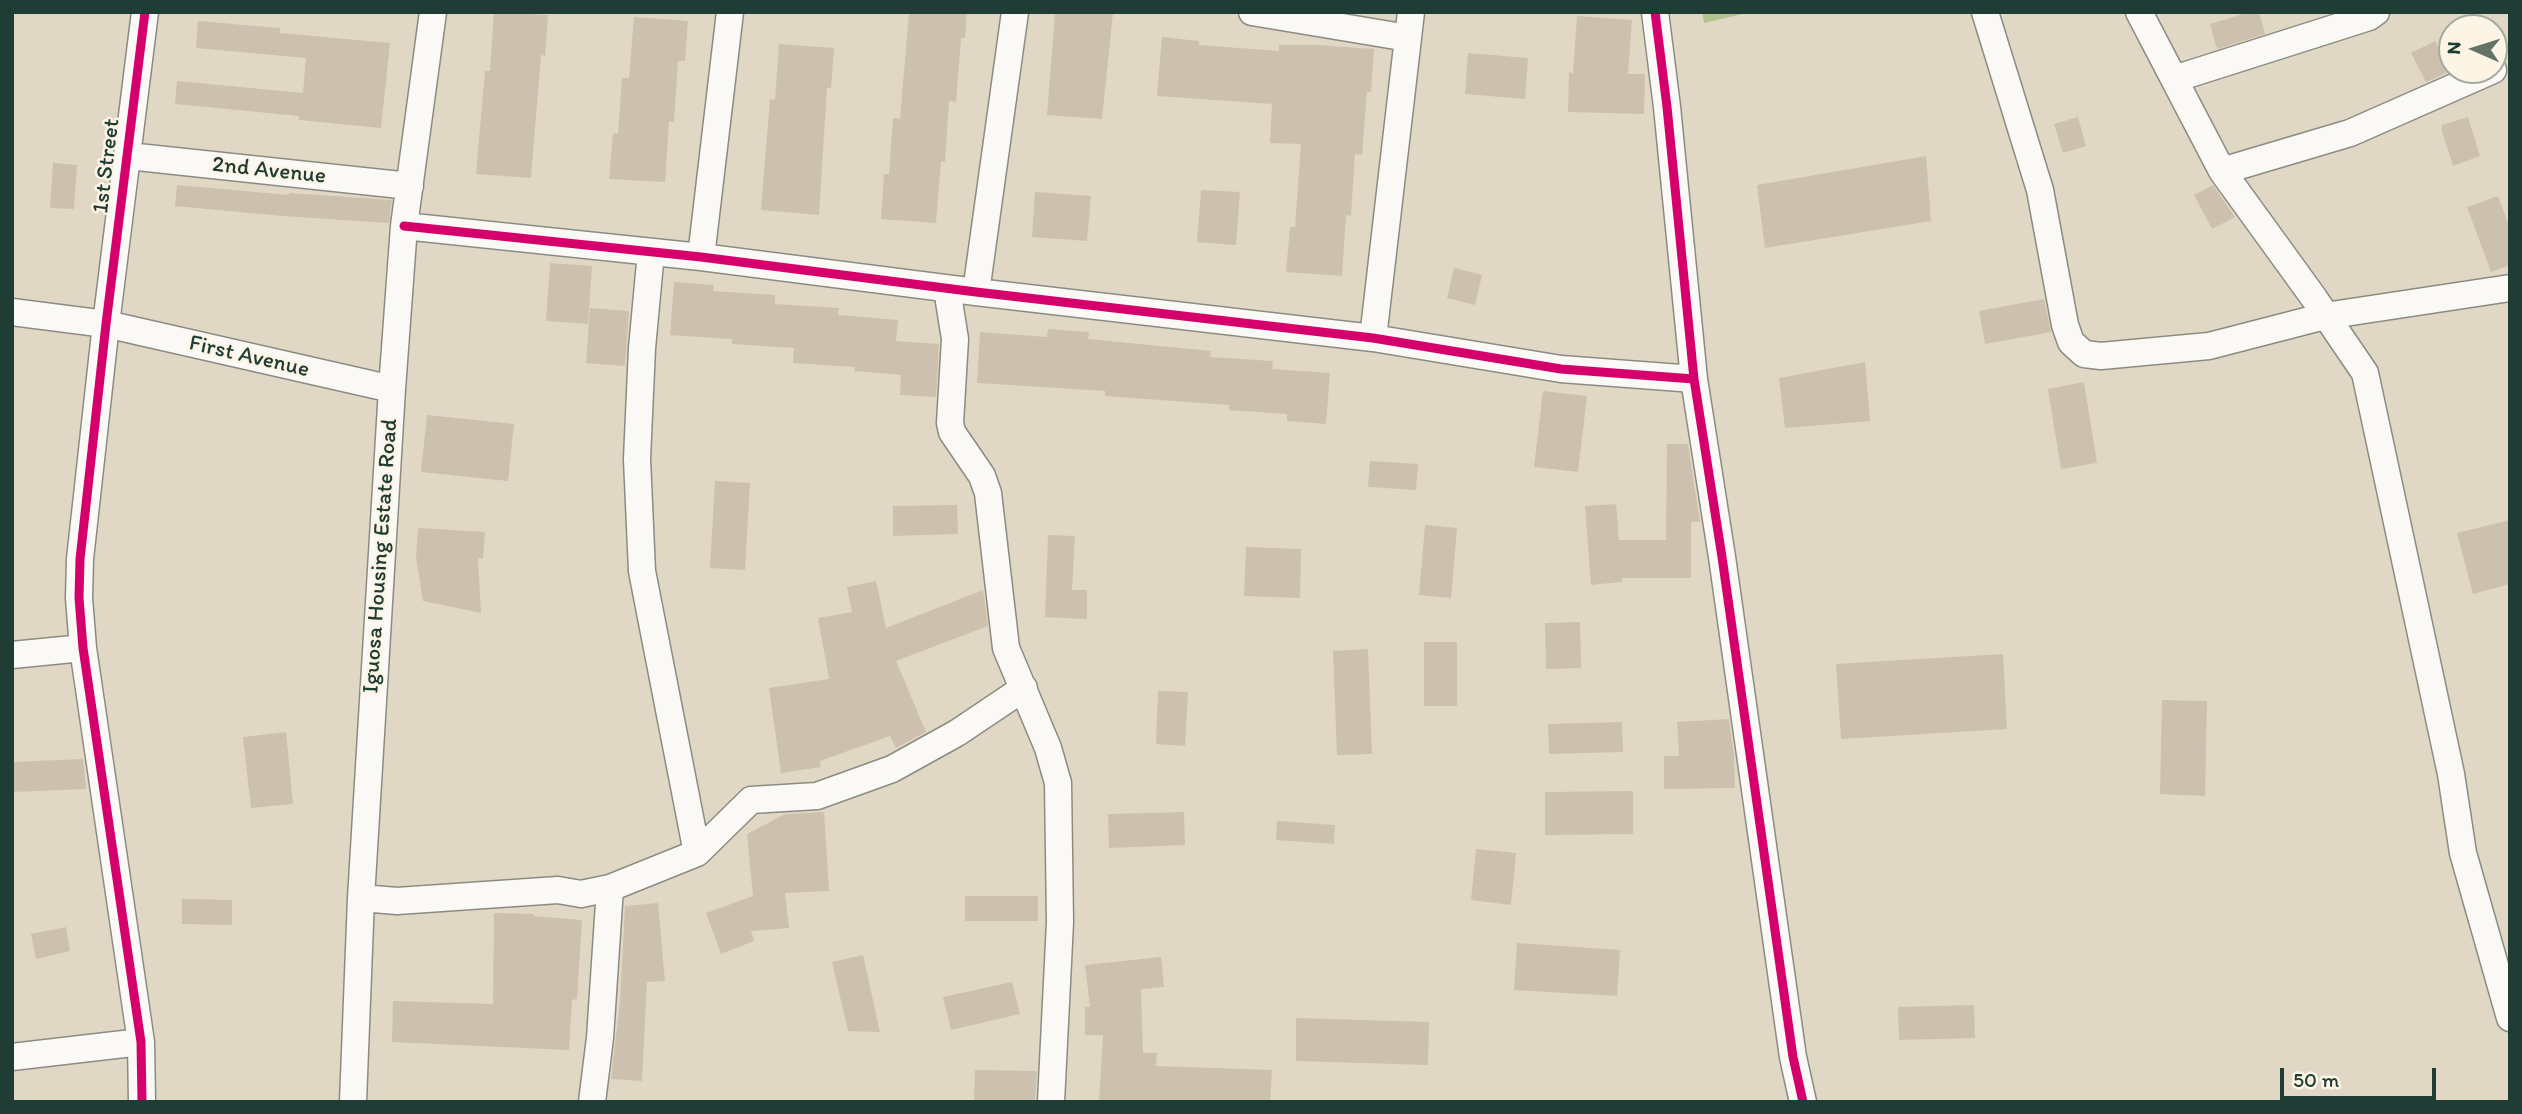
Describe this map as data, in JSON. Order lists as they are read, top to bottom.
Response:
{
  "streets": {
    "street": [
      "1st Street",
      "2nd Avenue",
      "First Avenue",
      "Iguosa Housing Estate Road"
    ]
  },
  "crossings": [
    ["1st Street", "2nd Avenue"],
    ["1st Street", "First Avenue"],
    ["2nd Avenue", "Iguosa Housing Estate Road"],
    ["First Avenue", "Iguosa Housing Estate Road"]
  ],
  "scale_bar": "50 m",
  "north": "left"
}
